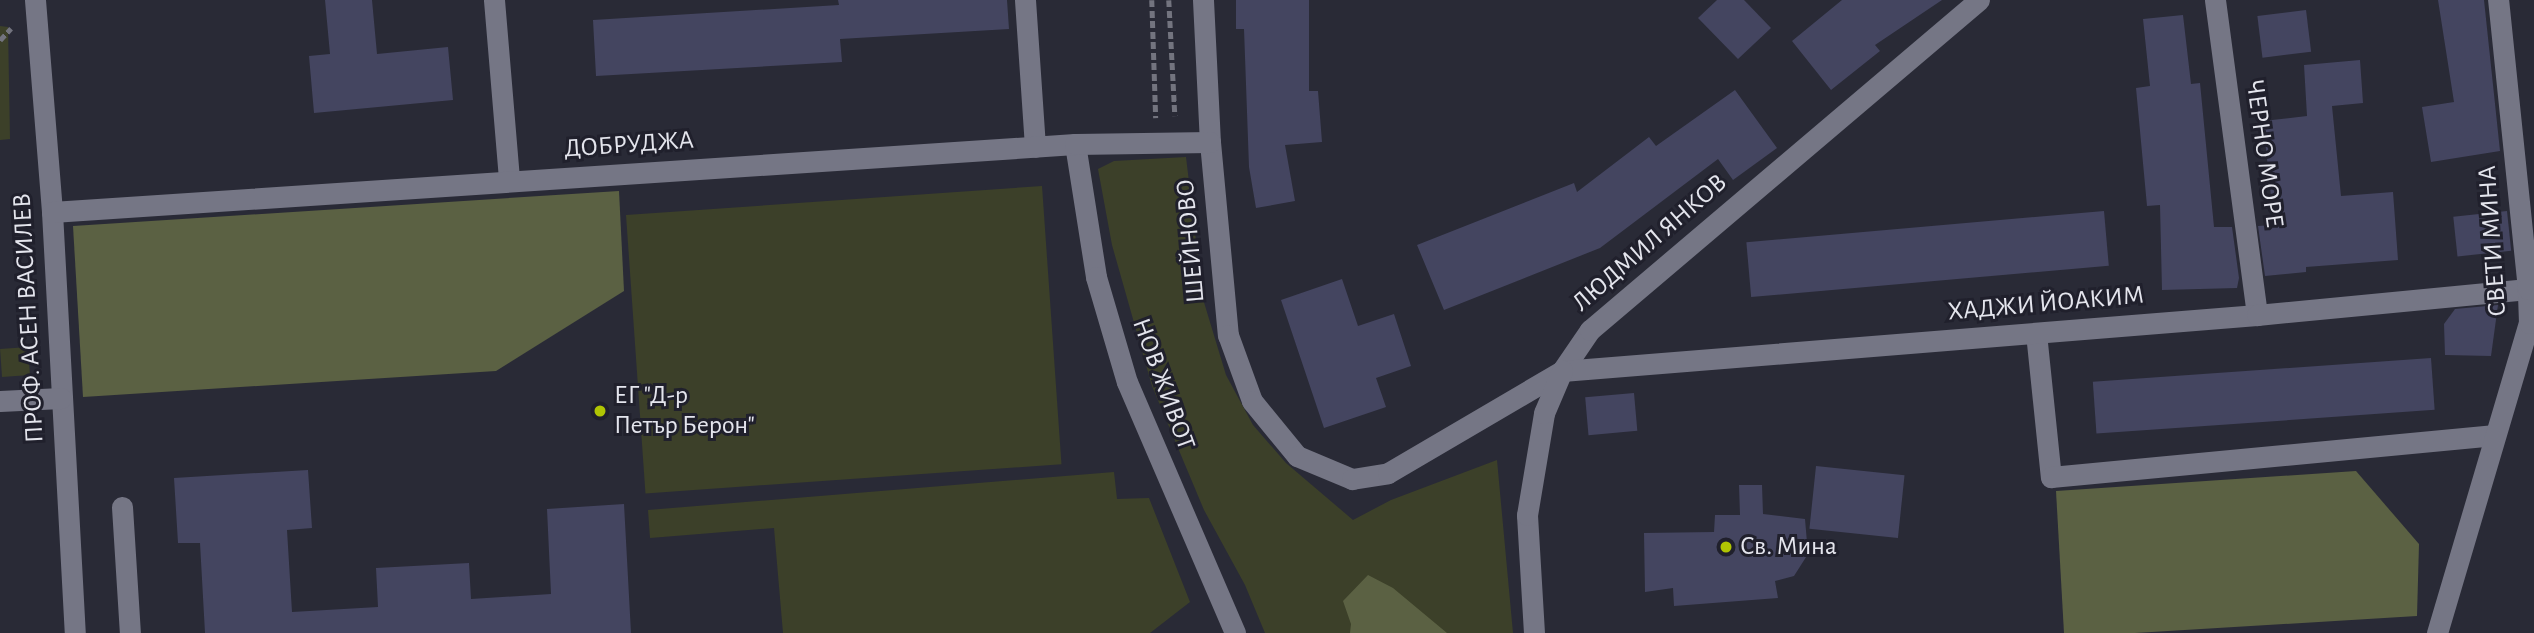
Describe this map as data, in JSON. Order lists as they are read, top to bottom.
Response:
{
  "streets": {
    "street": [
      "ДОБРУДЖА",
      "ЧЕРНО МОРЕ",
      "ШЕЙНОВО",
      "СВЕТИ МИНА",
      "ЛЮДМИЛ ЯНКОВ",
      "ХАДЖИ ЙОАКИМ",
      "ПРОФ. АСЕН ВАСИЛЕВ",
      "НОВ ЖИВОТ"
    ]
  },
  "crossings": [
    ["ДОБРУДЖА", "ШЕЙНОВО"],
    ["ДОБРУДЖА", "ПРОФ. АСЕН ВАСИЛЕВ"],
    ["ДОБРУДЖА", "НОВ ЖИВОТ"],
    ["ЧЕРНО МОРЕ", "ХАДЖИ ЙОАКИМ"],
    ["ШЕЙНОВО", "ЛЮДМИЛ ЯНКОВ"],
    ["СВЕТИ МИНА", "ХАДЖИ ЙОАКИМ"],
    ["ЛЮДМИЛ ЯНКОВ", "ХАДЖИ ЙОАКИМ"]
  ],
  "places": ["ЕГ \"Д-р Петър Берон\"", "Св. Мина"]
}
